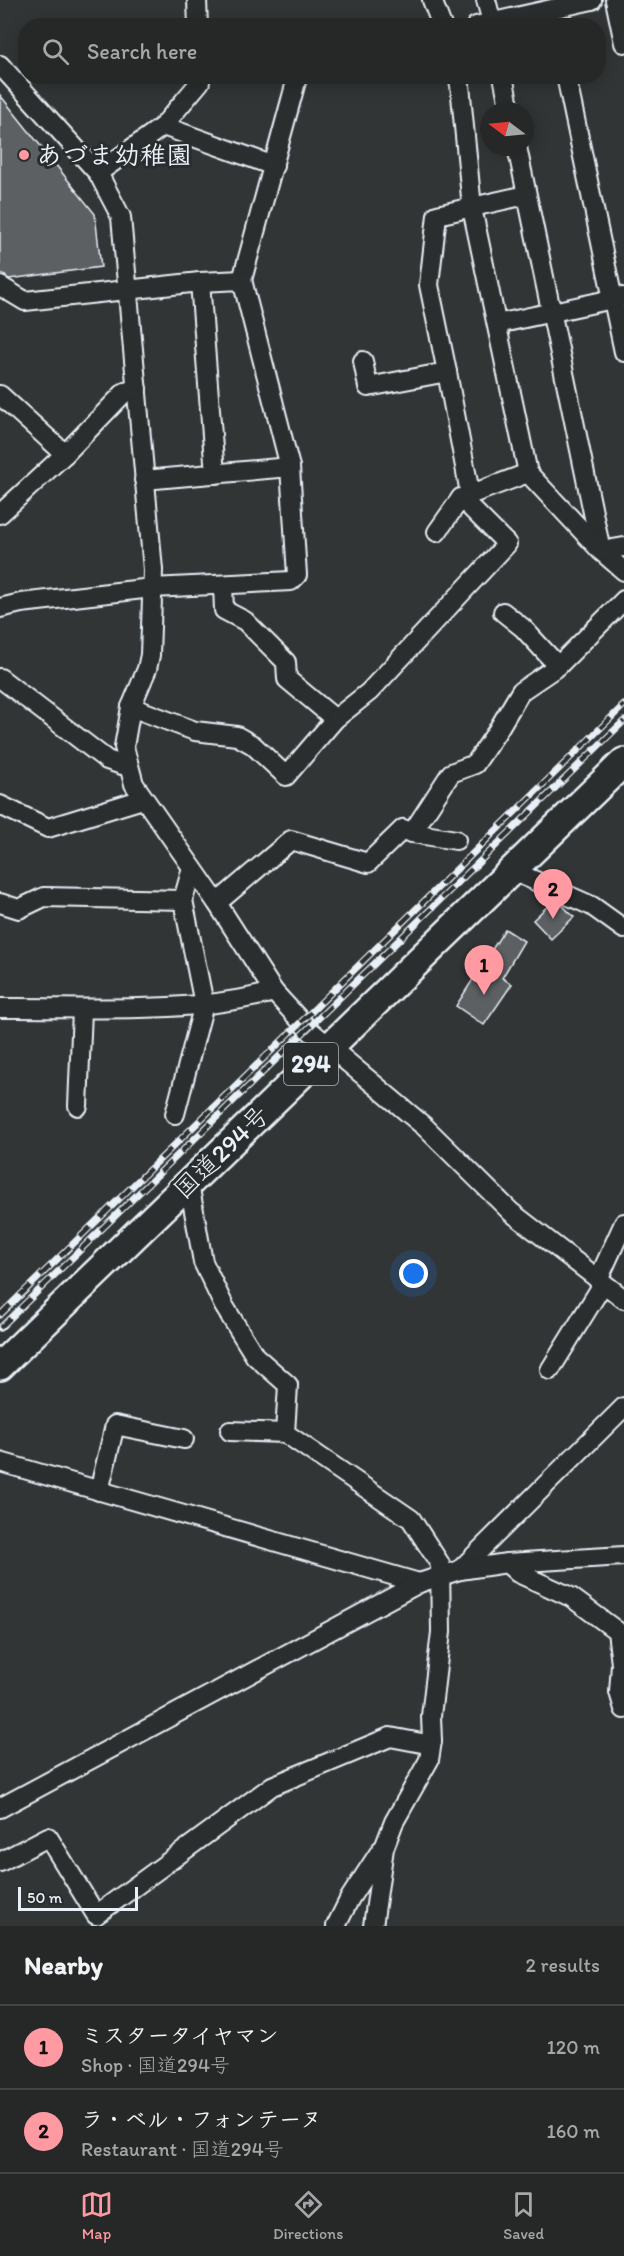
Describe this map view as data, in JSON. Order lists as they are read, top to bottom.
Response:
{
  "streets": {
    "highway": ["294", "国道294号"]
  },
  "places": ["あづま幼稚園"],
  "scale_bar": "50 m",
  "north": "left",
  "page": {
    "search": "Search here",
    "pins": ["2", "1"],
    "scale": "50 m",
    "heading": ["Nearby", "2 results"],
    "list": [
      {
        "mark": "1",
        "name": "ミスタータイヤマン",
        "note": "Shop · 国道294号",
        "value": "120 m"
      },
      {
        "mark": "2",
        "name": "ラ・ベル・フォンテーヌ",
        "note": "Restaurant · 国道294号",
        "value": "160 m"
      }
    ],
    "nav": ["Map", "Directions", "Saved"]
  }
}
